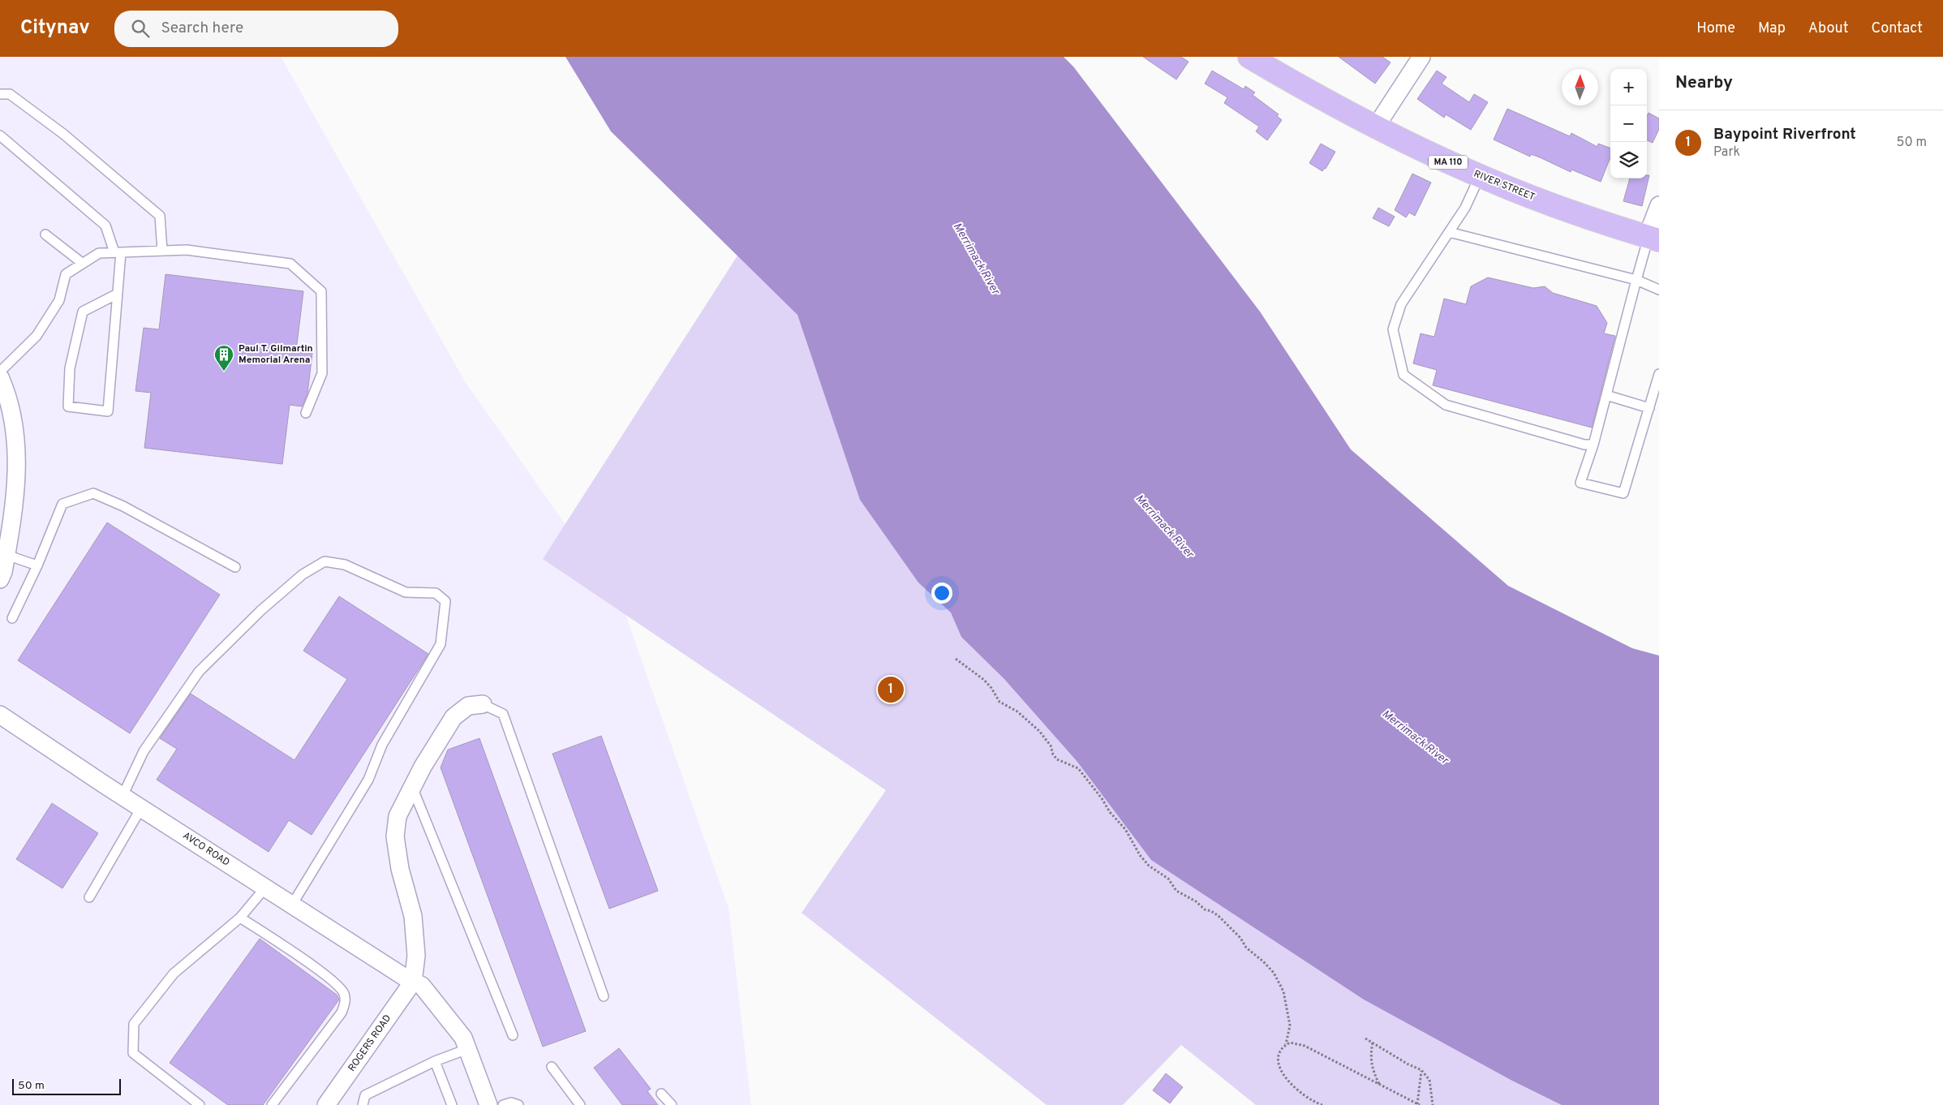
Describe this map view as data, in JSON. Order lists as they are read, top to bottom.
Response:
{
  "streets": {
    "main road": ["MA 110", "RIVER STREET"],
    "street": ["AVCO ROAD", "ROGERS ROAD"]
  },
  "crossings": [
    ["AVCO ROAD", "ROGERS ROAD"]
  ],
  "water": ["Merrimack River"],
  "places": {
    "building": ["Paul T. Gilmartin Memorial Arena"]
  },
  "scale_bar": "50 m",
  "north": "top",
  "page": {
    "header": "Citynav",
    "search": "Search here",
    "nav": [
      "Home",
      "Map",
      "About",
      "Contact"
    ],
    "heading": "Nearby",
    "map_buttons": ["+", "−"],
    "list": [
      {
        "mark": "1",
        "name": "Baypoint Riverfront",
        "note": "Park",
        "value": "50 m"
      }
    ],
    "pins": "1",
    "scale": "50 m"
  }
}
